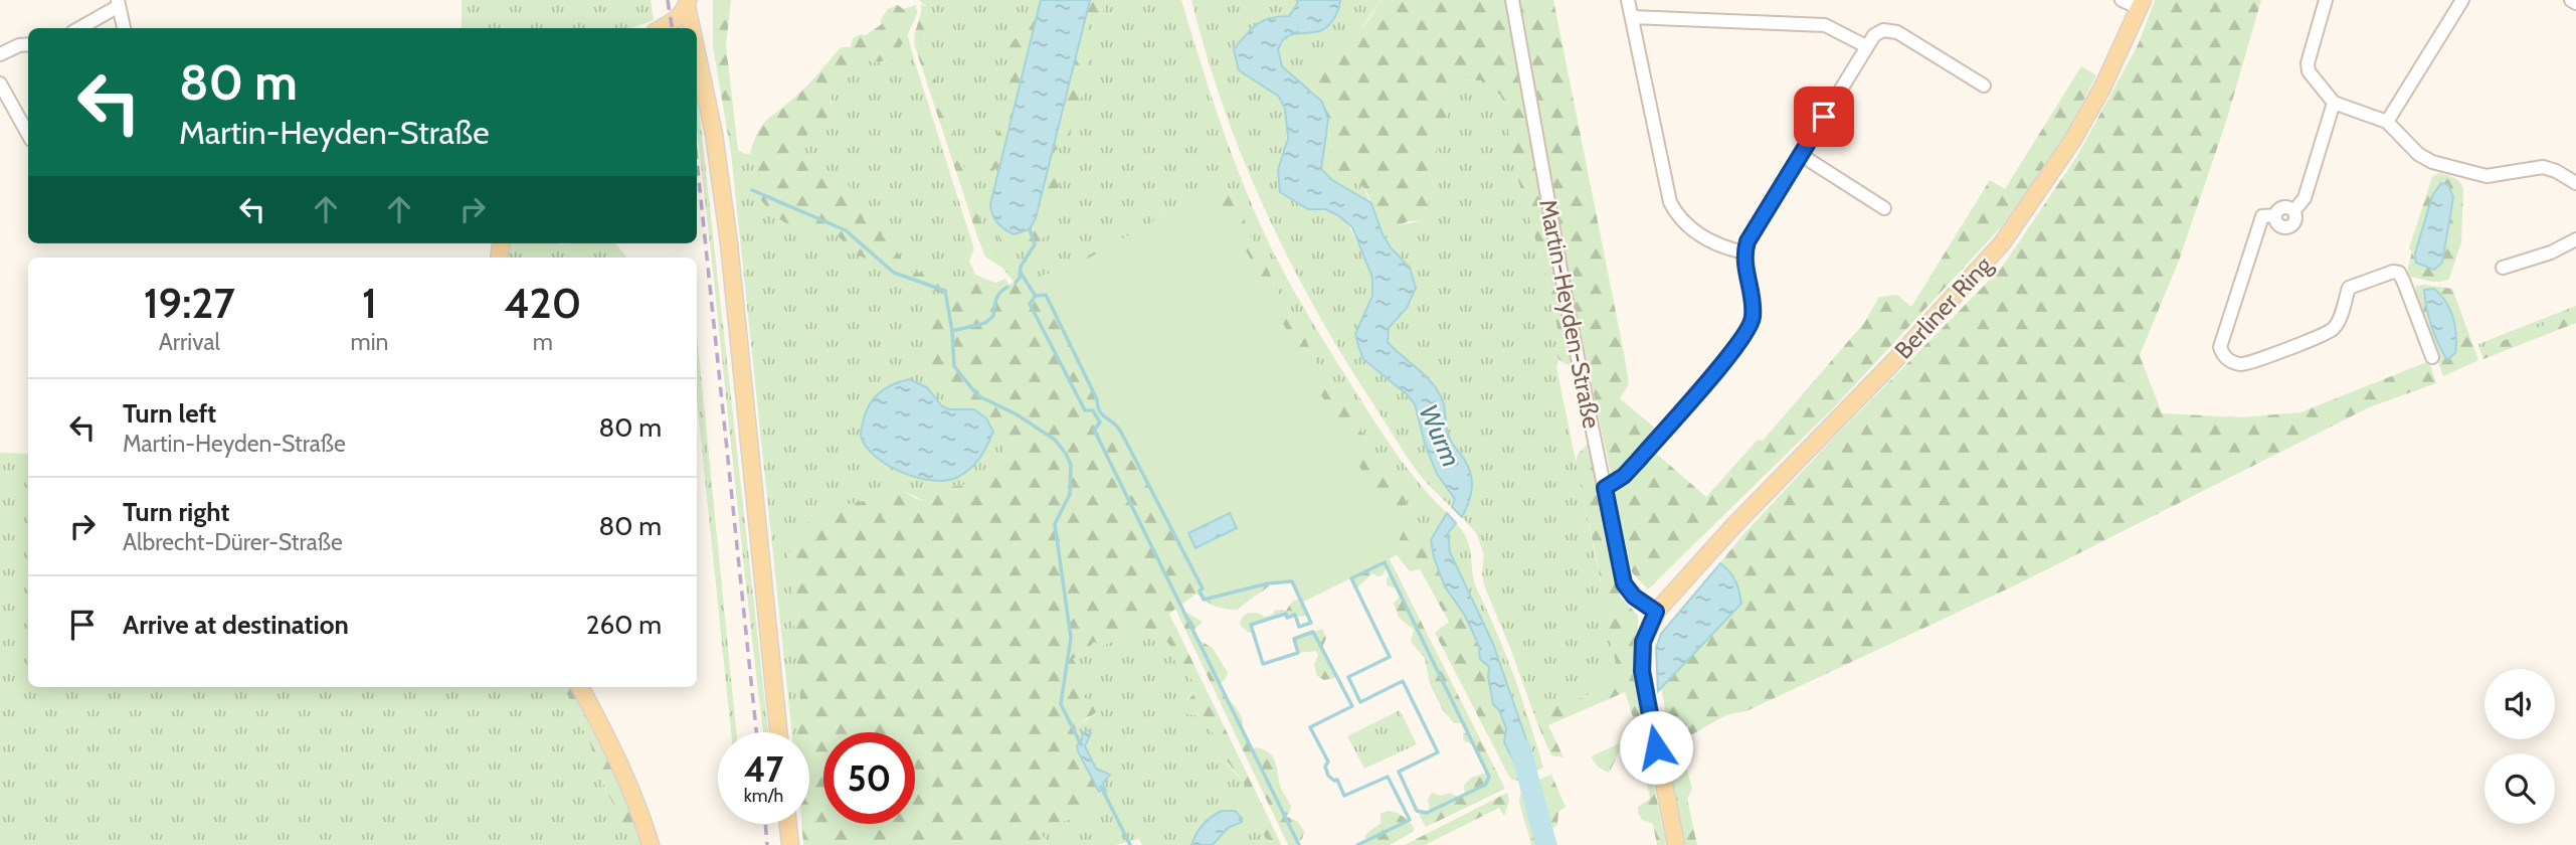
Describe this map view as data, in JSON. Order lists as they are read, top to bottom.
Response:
{
  "streets": {
    "main road": ["Berliner Ring"],
    "street": ["Martin-Heyden-Straße"]
  },
  "crossings": [
    ["Berliner Ring", "Martin-Heyden-Straße"]
  ],
  "water": ["Wurm"],
  "page": {
    "turn": ["80 m", "Martin-Heyden-Straße"],
    "eta": [
      "19:27",
      "Arrival",
      "1",
      "min",
      "420",
      "m"
    ],
    "list": [
      {
        "name": "Turn left",
        "note": "Martin-Heyden-Straße",
        "value": "80 m"
      },
      {
        "name": "Turn right",
        "note": "Albrecht-Dürer-Straße",
        "value": "80 m"
      },
      {
        "name": "Arrive at destination",
        "value": "260 m"
      }
    ],
    "speed": "47 km/h",
    "limit": "50"
  }
}
